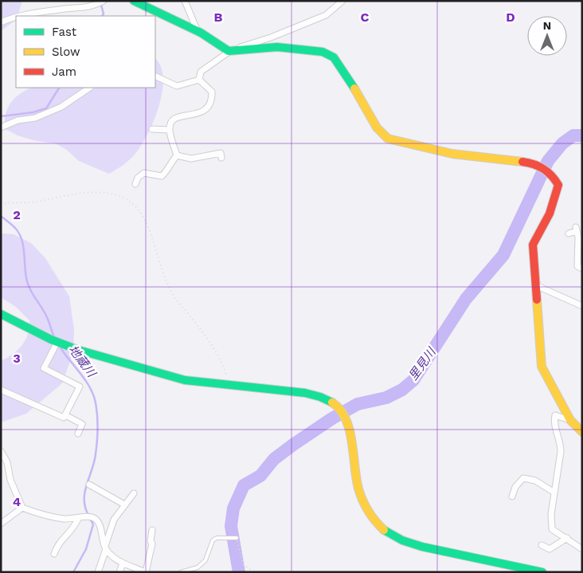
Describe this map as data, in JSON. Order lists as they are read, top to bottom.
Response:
{
  "water": ["地蔵川", "里見川"],
  "legend": ["Fast", "Slow", "Jam"],
  "north": "top",
  "grid": {
    "columns": ["B", "C", "D"],
    "rows": ["2", "3", "4"]
  }
}
